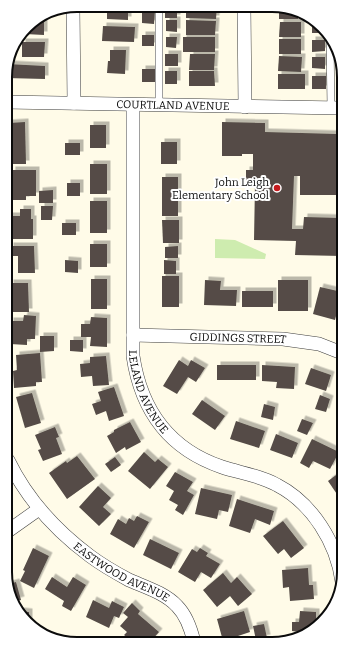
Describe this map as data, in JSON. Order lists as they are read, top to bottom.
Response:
{
  "streets": {
    "street": [
      "COURTLAND AVENUE",
      "GIDDINGS STREET",
      "LELAND AVENUE",
      "EASTWOOD AVENUE"
    ]
  },
  "crossings": [
    ["COURTLAND AVENUE", "LELAND AVENUE"],
    ["GIDDINGS STREET", "LELAND AVENUE"]
  ],
  "places": ["John Leigh Elementary School"]
}
